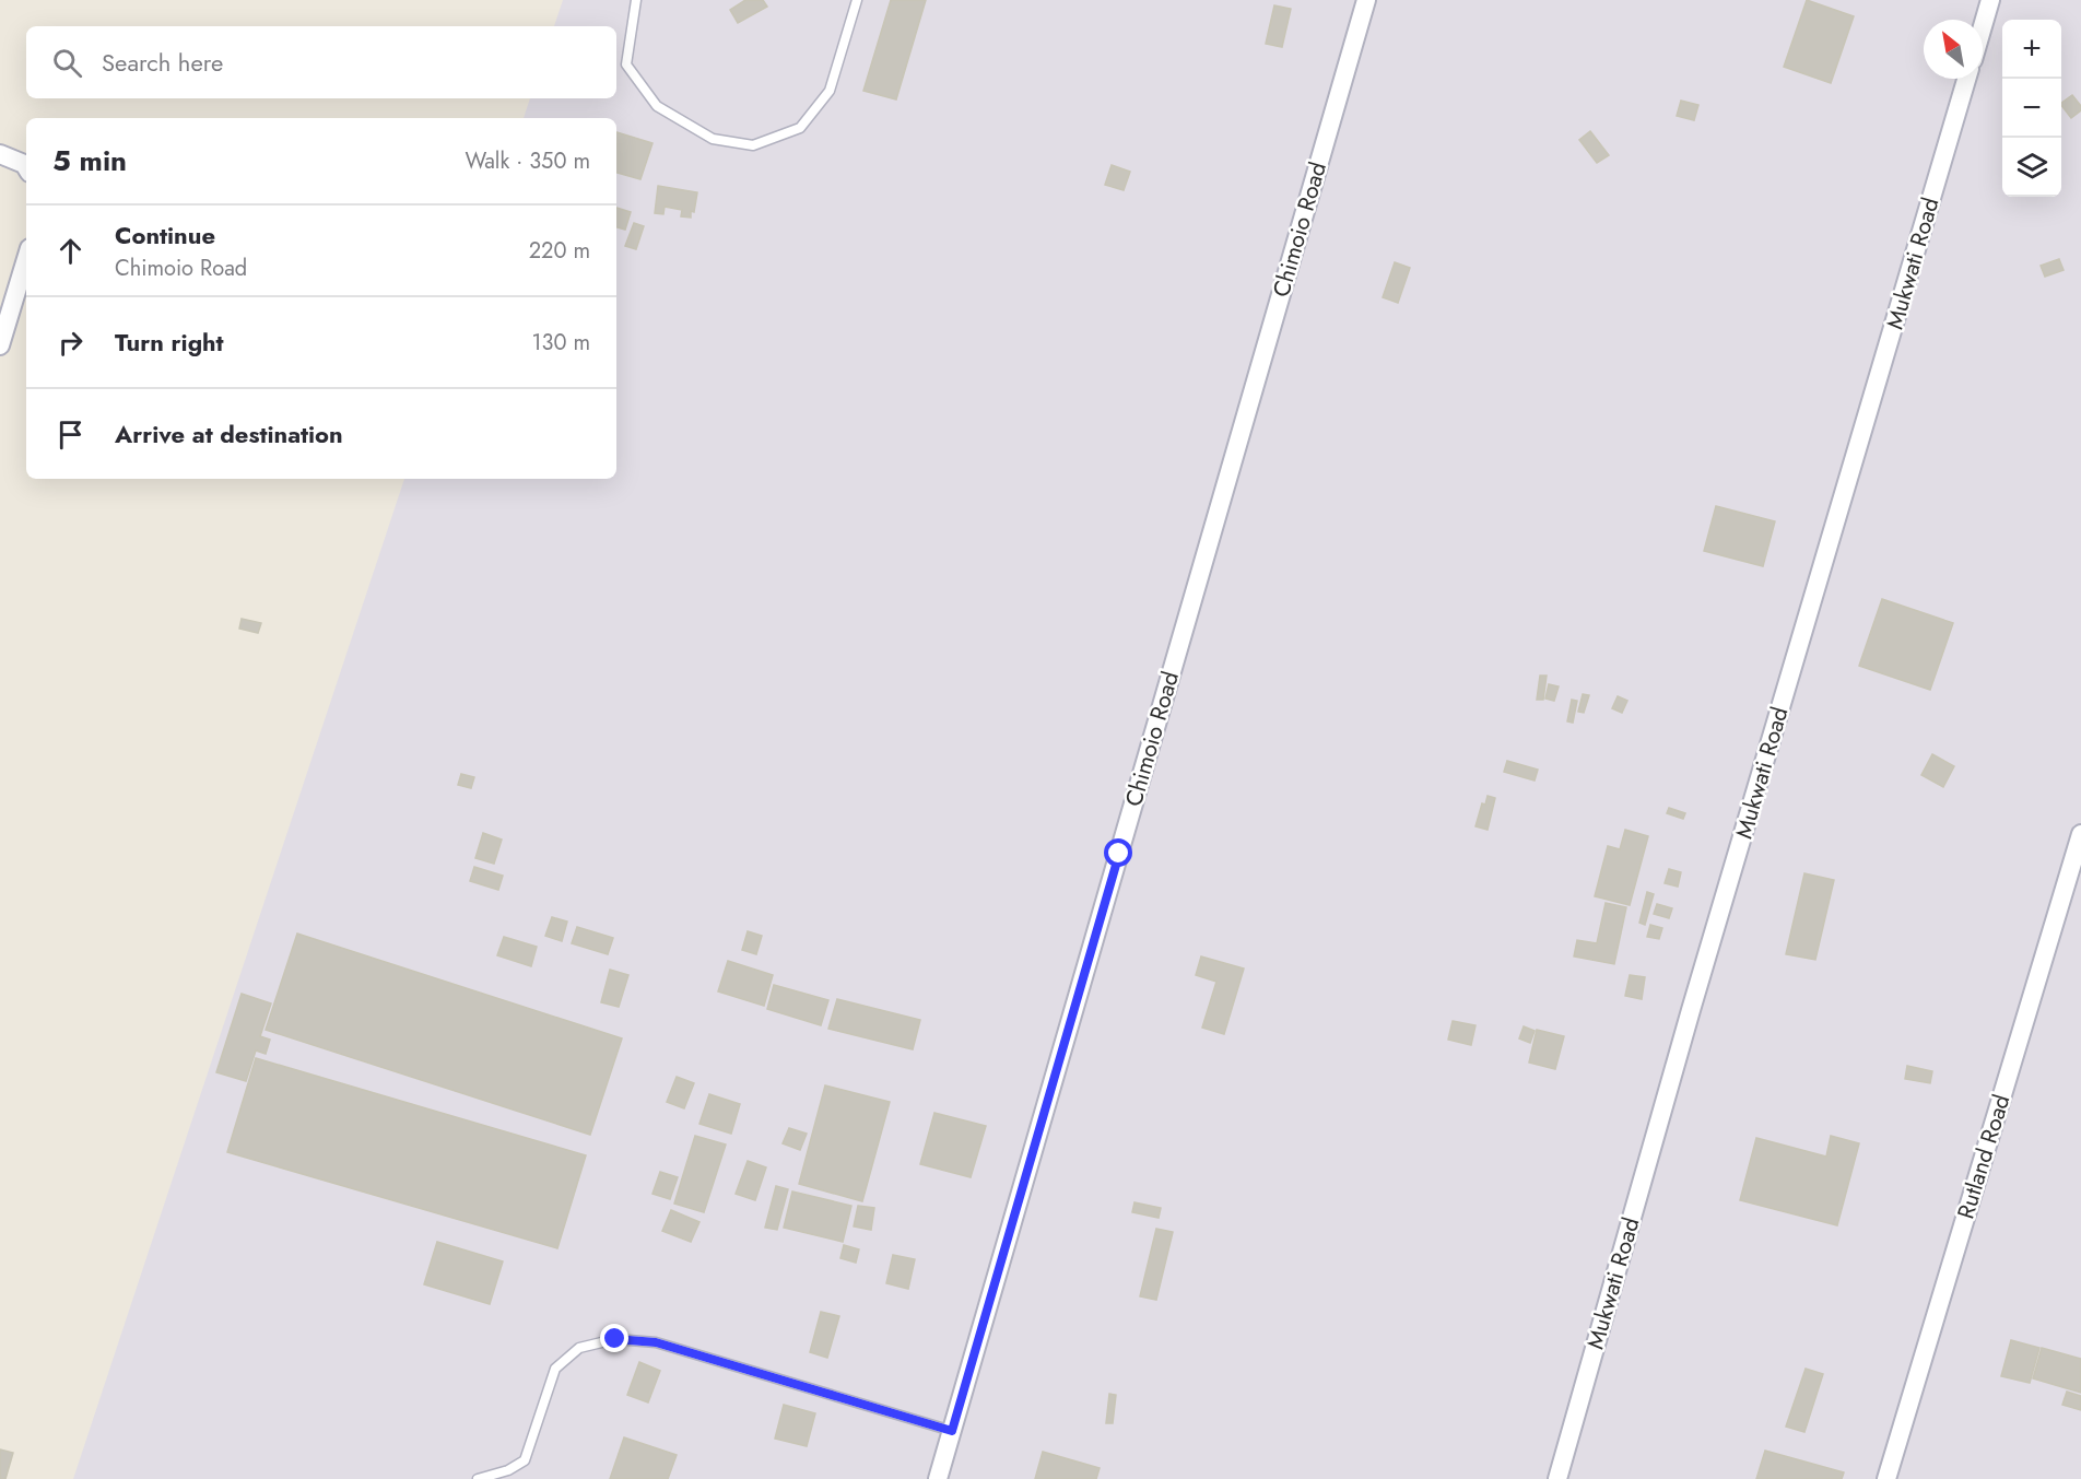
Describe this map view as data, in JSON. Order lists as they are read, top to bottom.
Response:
{
  "streets": {
    "street": ["Chimoio Road", "Mukwati Road", "Rutland Road"]
  },
  "north": "top left",
  "page": {
    "map_buttons": ["+", "−"],
    "search": "Search here",
    "heading": ["5 min", "Walk · 350 m"],
    "list": [
      ["Continue", "Chimoio Road", "220 m"],
      ["Turn right", "130 m"],
      "Arrive at destination"
    ]
  }
}
